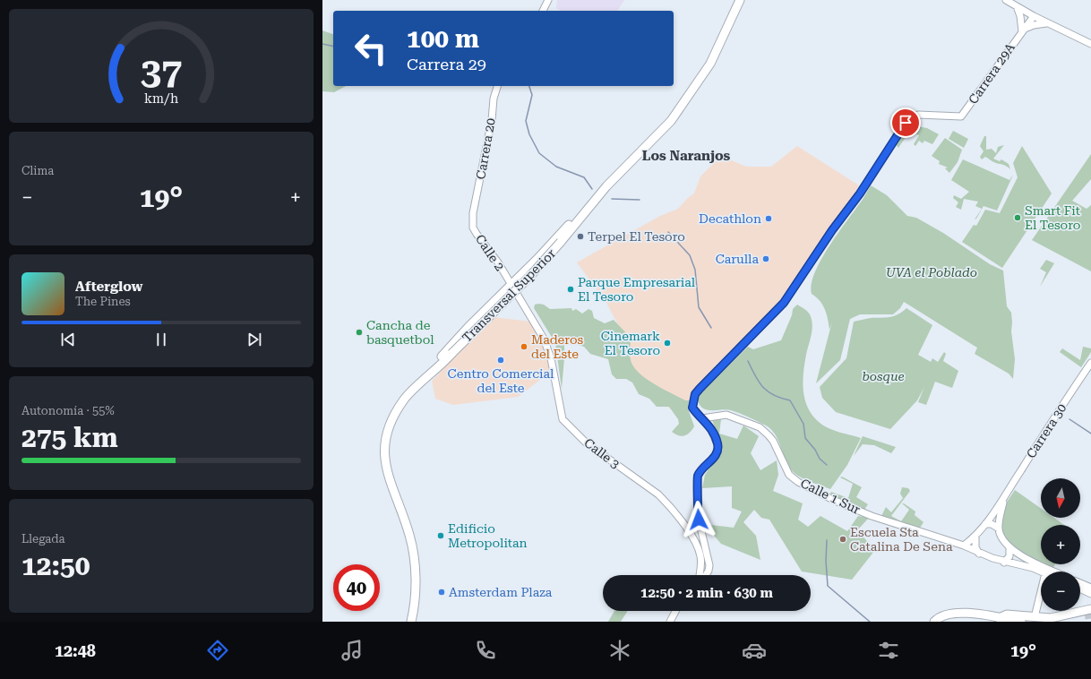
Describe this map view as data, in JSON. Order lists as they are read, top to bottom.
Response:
{
  "streets": {
    "main road": ["Transversal Superior"],
    "street": [
      "Carrera 29A",
      "Carrera 20",
      "Calle 2",
      "Carrera 30",
      "Calle 3",
      "Calle 1 Sur"
    ]
  },
  "crossings": [
    ["Carrera 29A", "Calle 1 Sur"],
    ["Carrera 20", "Calle 2"],
    ["Calle 2", "Calle 3"]
  ],
  "districts": ["Los Naranjos"],
  "parks": ["UVA el Poblado", "bosque"],
  "places": [
    "Smart Fit El Tesoro",
    "Decathlon",
    "Terpel El Tesoro",
    "Carulla",
    "Parque Empresarial El Tesoro",
    "Cancha de basquetbol",
    "Cinemark El Tesoro",
    "Maderos del Este",
    "Centro Comercial del Este",
    "Edificio Metropolitan",
    "Escuela Sta Catalina De Sena",
    "Amsterdam Plaza"
  ],
  "north": "bottom",
  "page": {
    "turn": ["100 m", "Carrera 29"],
    "tile": [
      "Clima",
      ["Autonomía · 55%", "275 km"],
      ["Llegada", "12:50"]
    ],
    "heat": ["−", "19°", "+"],
    "song": ["Afterglow", "The Pines"],
    "map_buttons": ["+", "−"],
    "limit": "40",
    "trip": "12:50 · 2 min · 630 m",
    "tabs": ["12:48", "19°"],
    "gauge": ["37", "km/h"]
  }
}
